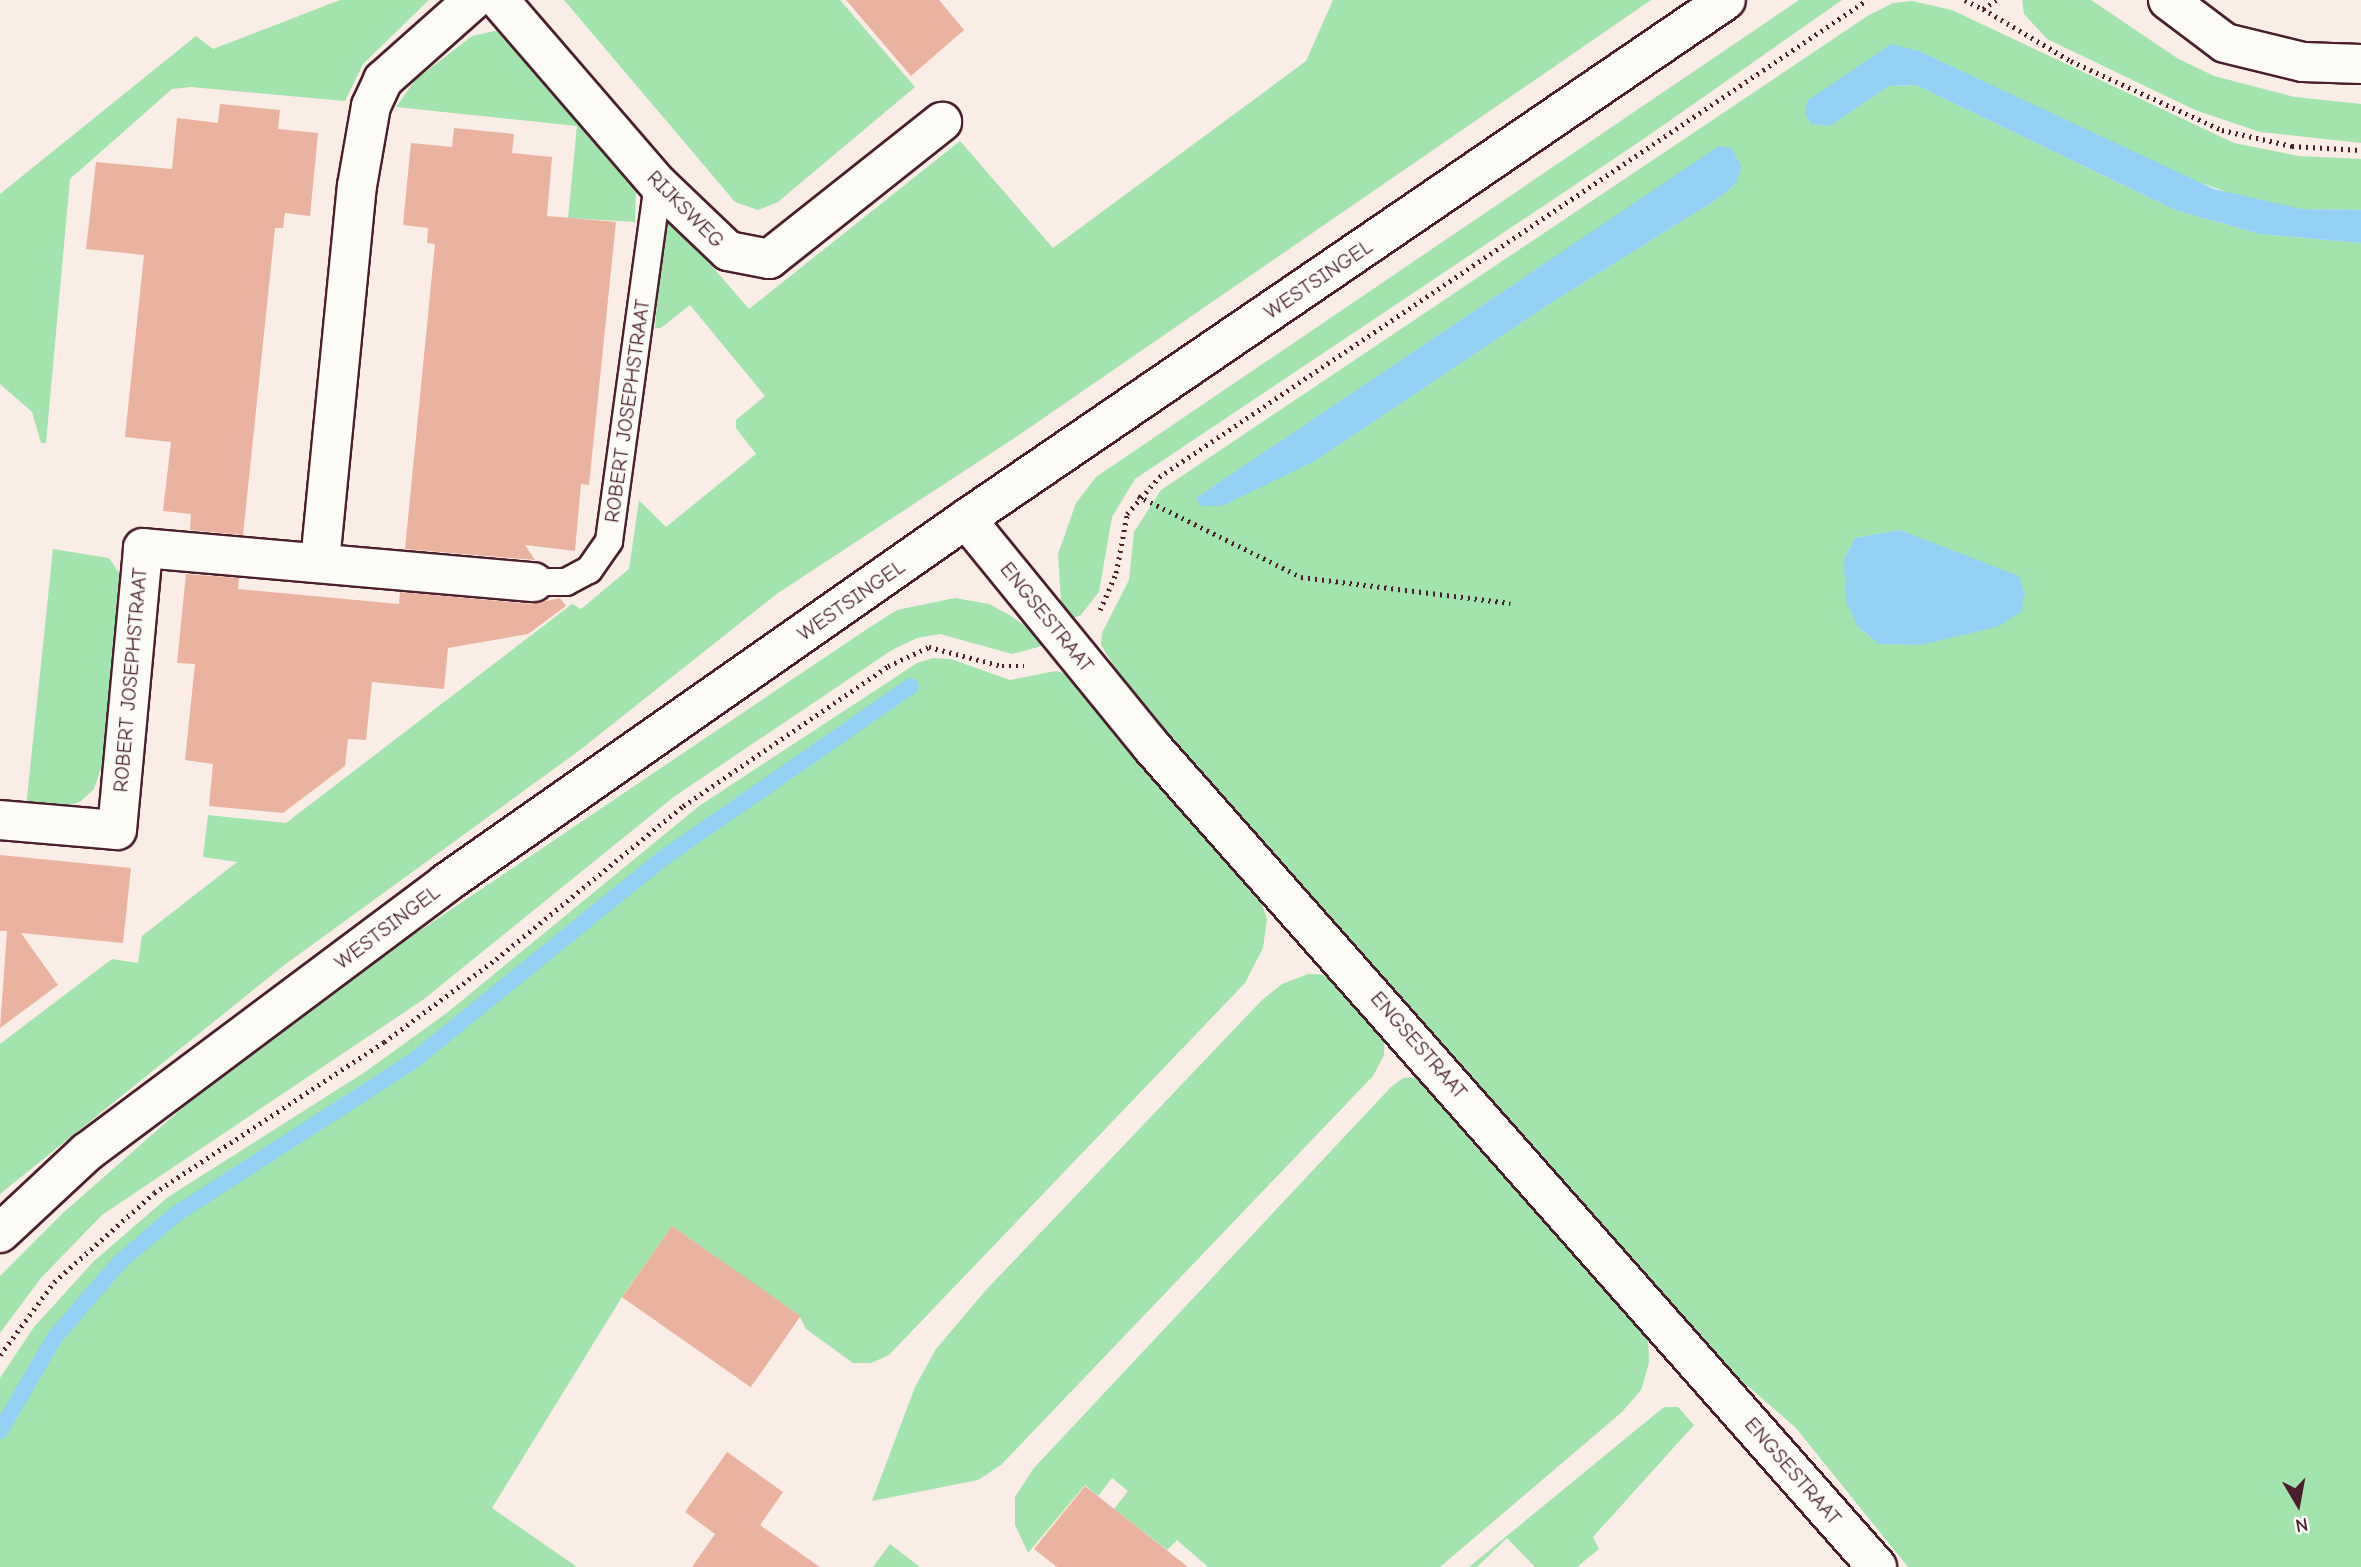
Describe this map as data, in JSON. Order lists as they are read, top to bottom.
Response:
{
  "streets": {
    "street": [
      "RIJKSWEG",
      "WESTSINGEL",
      "ROBERT JOSEPHSTRAAT",
      "ENGSESTRAAT"
    ]
  },
  "crossings": [
    ["RIJKSWEG", "ROBERT JOSEPHSTRAAT"],
    ["WESTSINGEL", "ENGSESTRAAT"]
  ],
  "north": "bottom"
}
